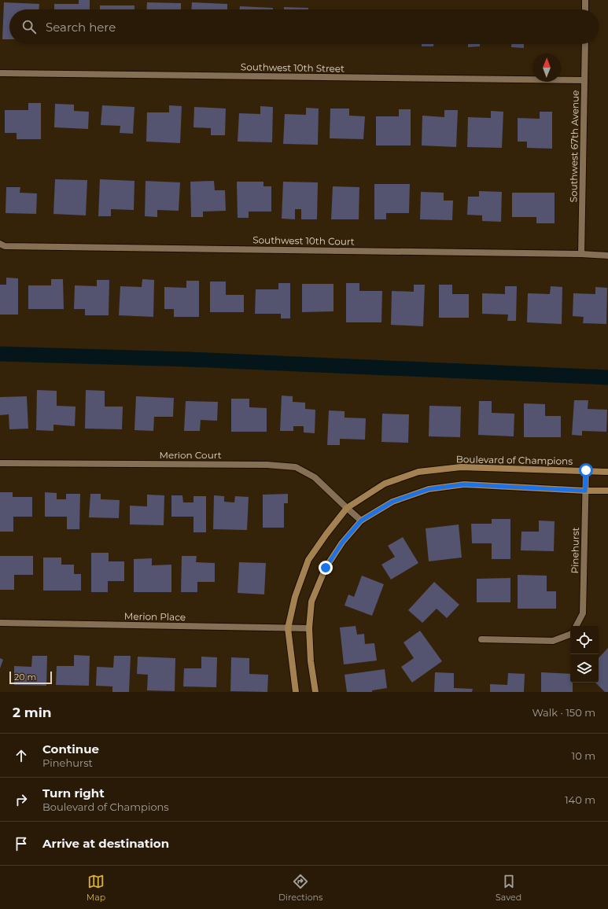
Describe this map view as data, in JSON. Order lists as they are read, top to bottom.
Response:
{
  "streets": {
    "street": [
      "Southwest 10th Street",
      "Southwest 67th Avenue",
      "Southwest 10th Court",
      "Merion Court",
      "Boulevard of Champions",
      "Pinehurst",
      "Merion Place"
    ]
  },
  "crossings": [
    ["Southwest 10th Street", "Southwest 67th Avenue"],
    ["Southwest 67th Avenue", "Southwest 10th Court"],
    ["Merion Court", "Boulevard of Champions"],
    ["Boulevard of Champions", "Pinehurst"],
    ["Boulevard of Champions", "Merion Place"]
  ],
  "scale_bar": "20 m",
  "north": "top",
  "page": {
    "search": "Search here",
    "scale": "20 m",
    "heading": ["2 min", "Walk · 150 m"],
    "list": [
      ["Continue", "Pinehurst", "10 m"],
      ["Turn right", "Boulevard of Champions", "140 m"],
      "Arrive at destination"
    ],
    "nav": ["Map", "Directions", "Saved"]
  }
}
